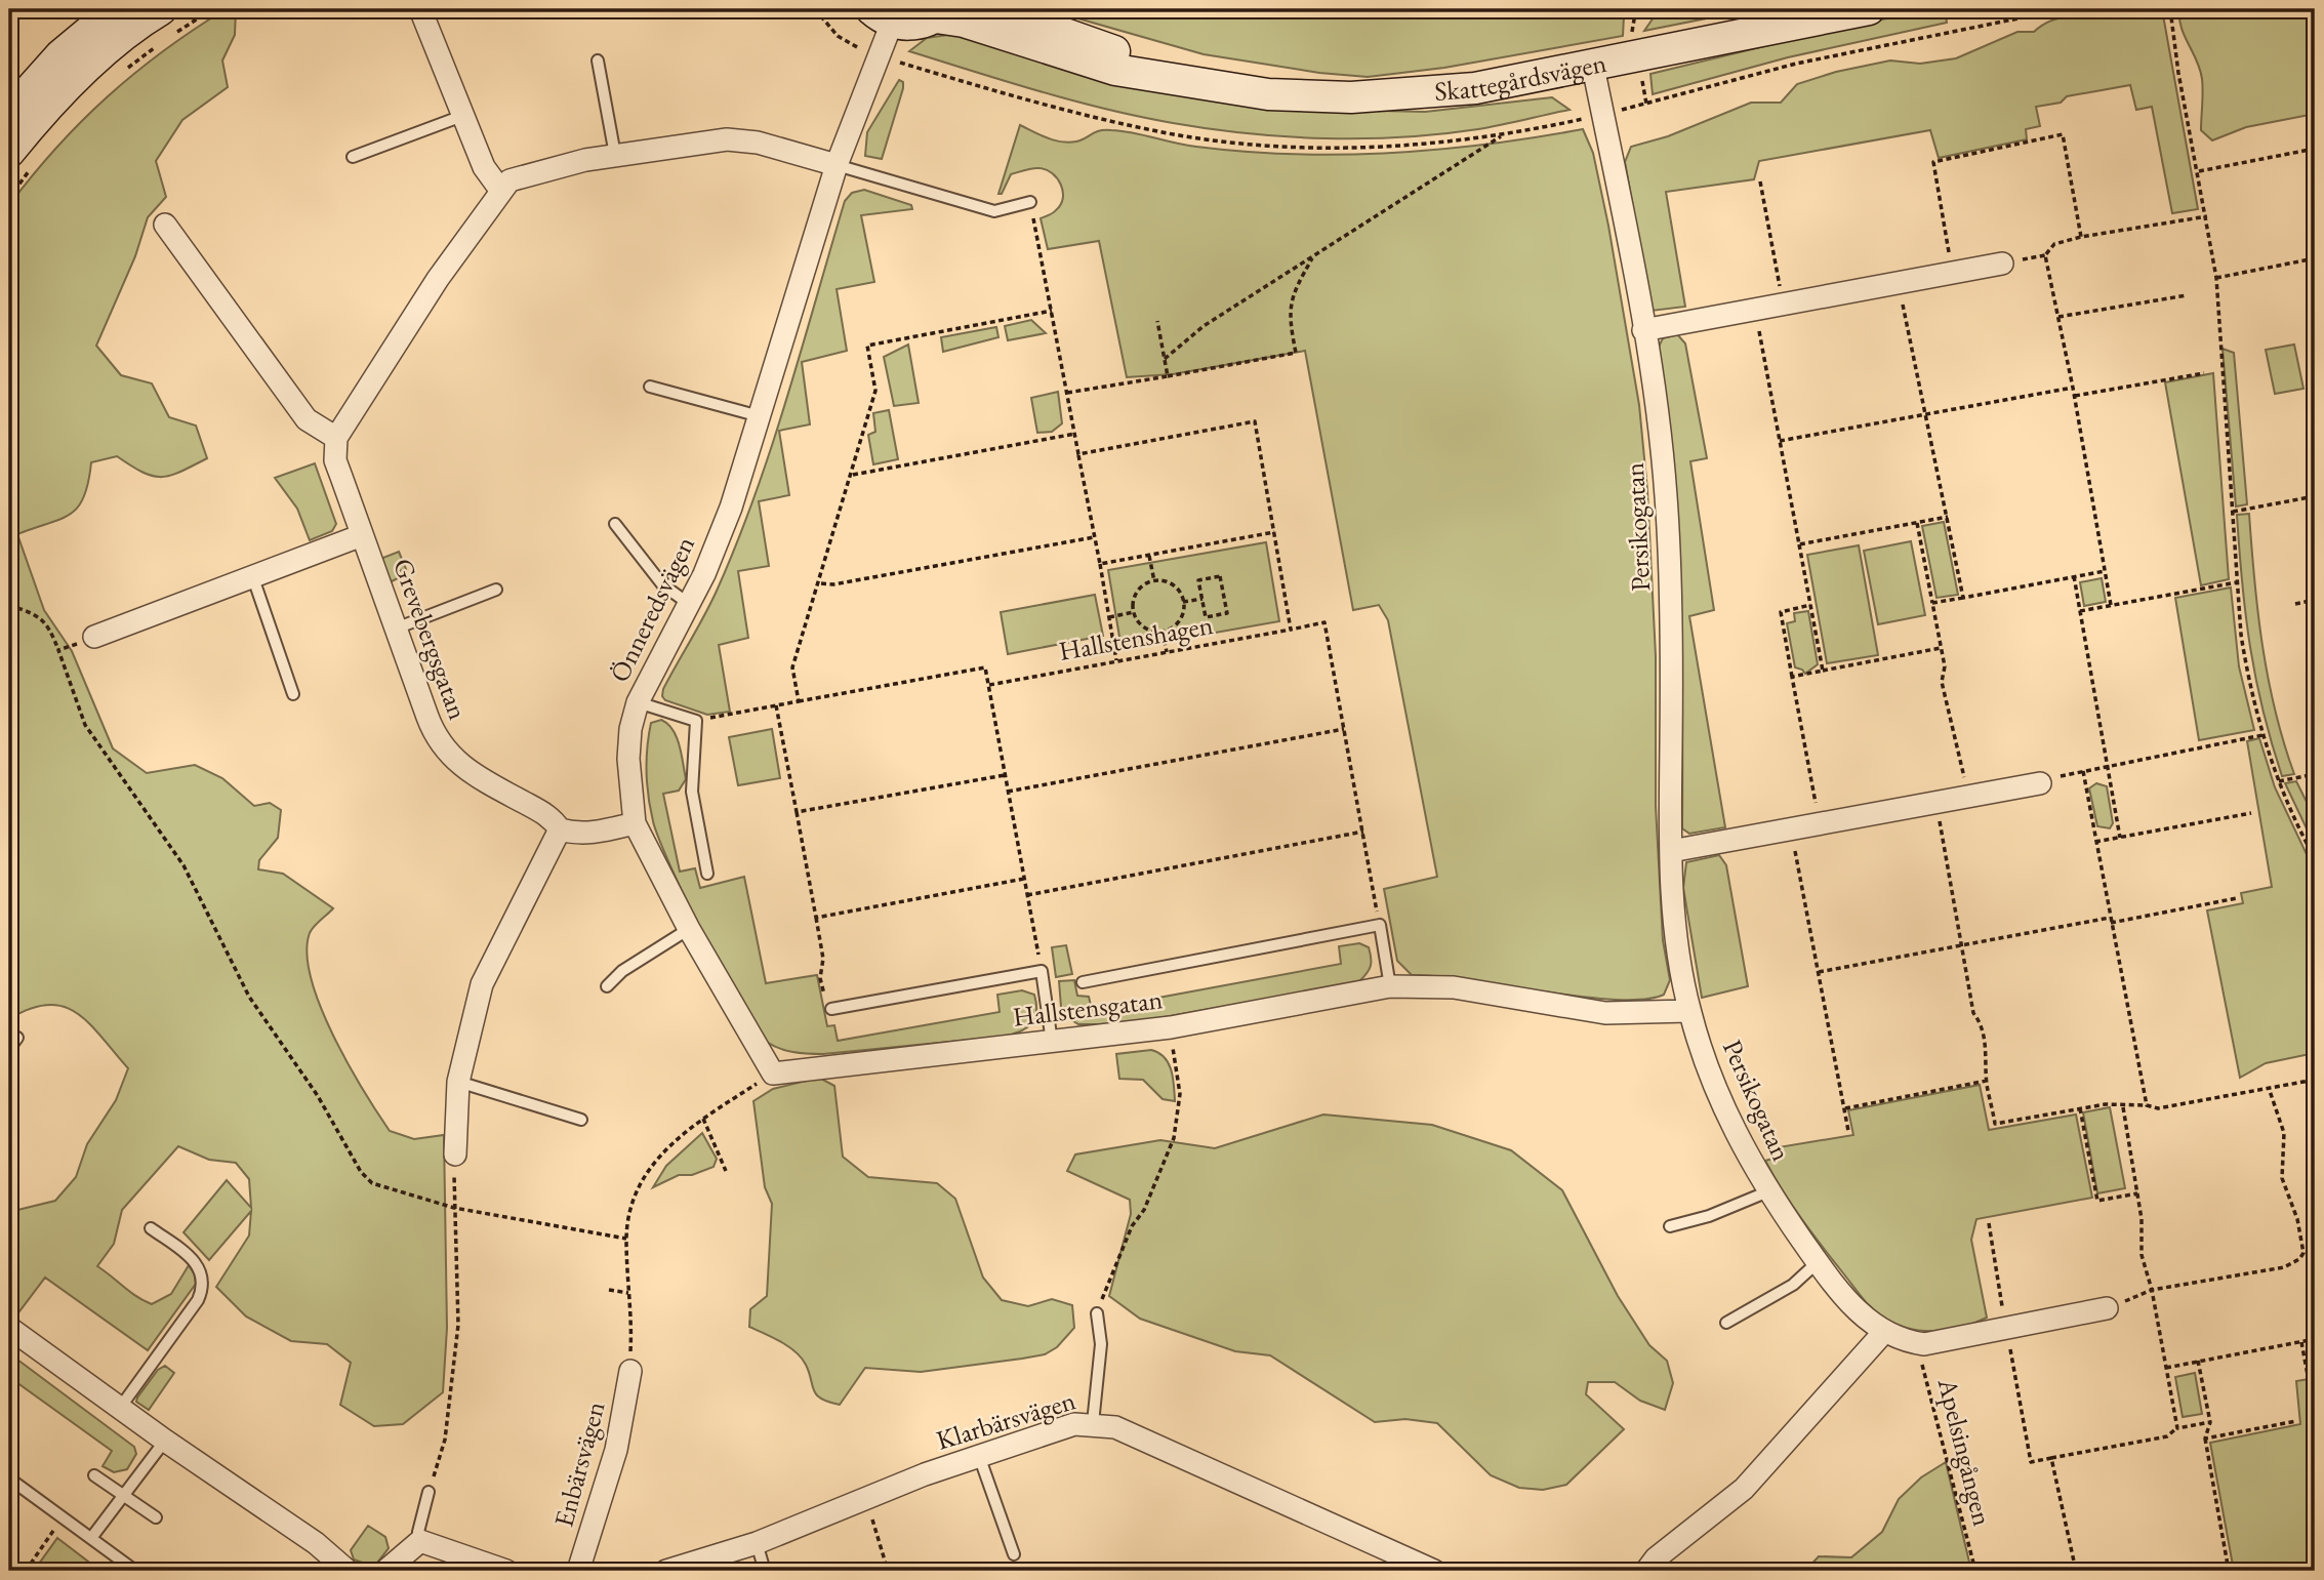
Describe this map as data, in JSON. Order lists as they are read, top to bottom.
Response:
{
  "streets": {
    "street": [
      "Skattegårdsvägen",
      "Persikogatan",
      "Önneredsvägen",
      "Grevebergsgatan",
      "Hallstensgatan",
      "Klarbärsvägen",
      "Enbärsvägen"
    ],
    "path": ["Hallstenshagen", "Apelsingången"]
  },
  "crossings": [
    ["Skattegårdsvägen", "Persikogatan"],
    ["Skattegårdsvägen", "Önneredsvägen"],
    ["Persikogatan", "Hallstensgatan"],
    ["Persikogatan", "Apelsingången"]
  ]
}
